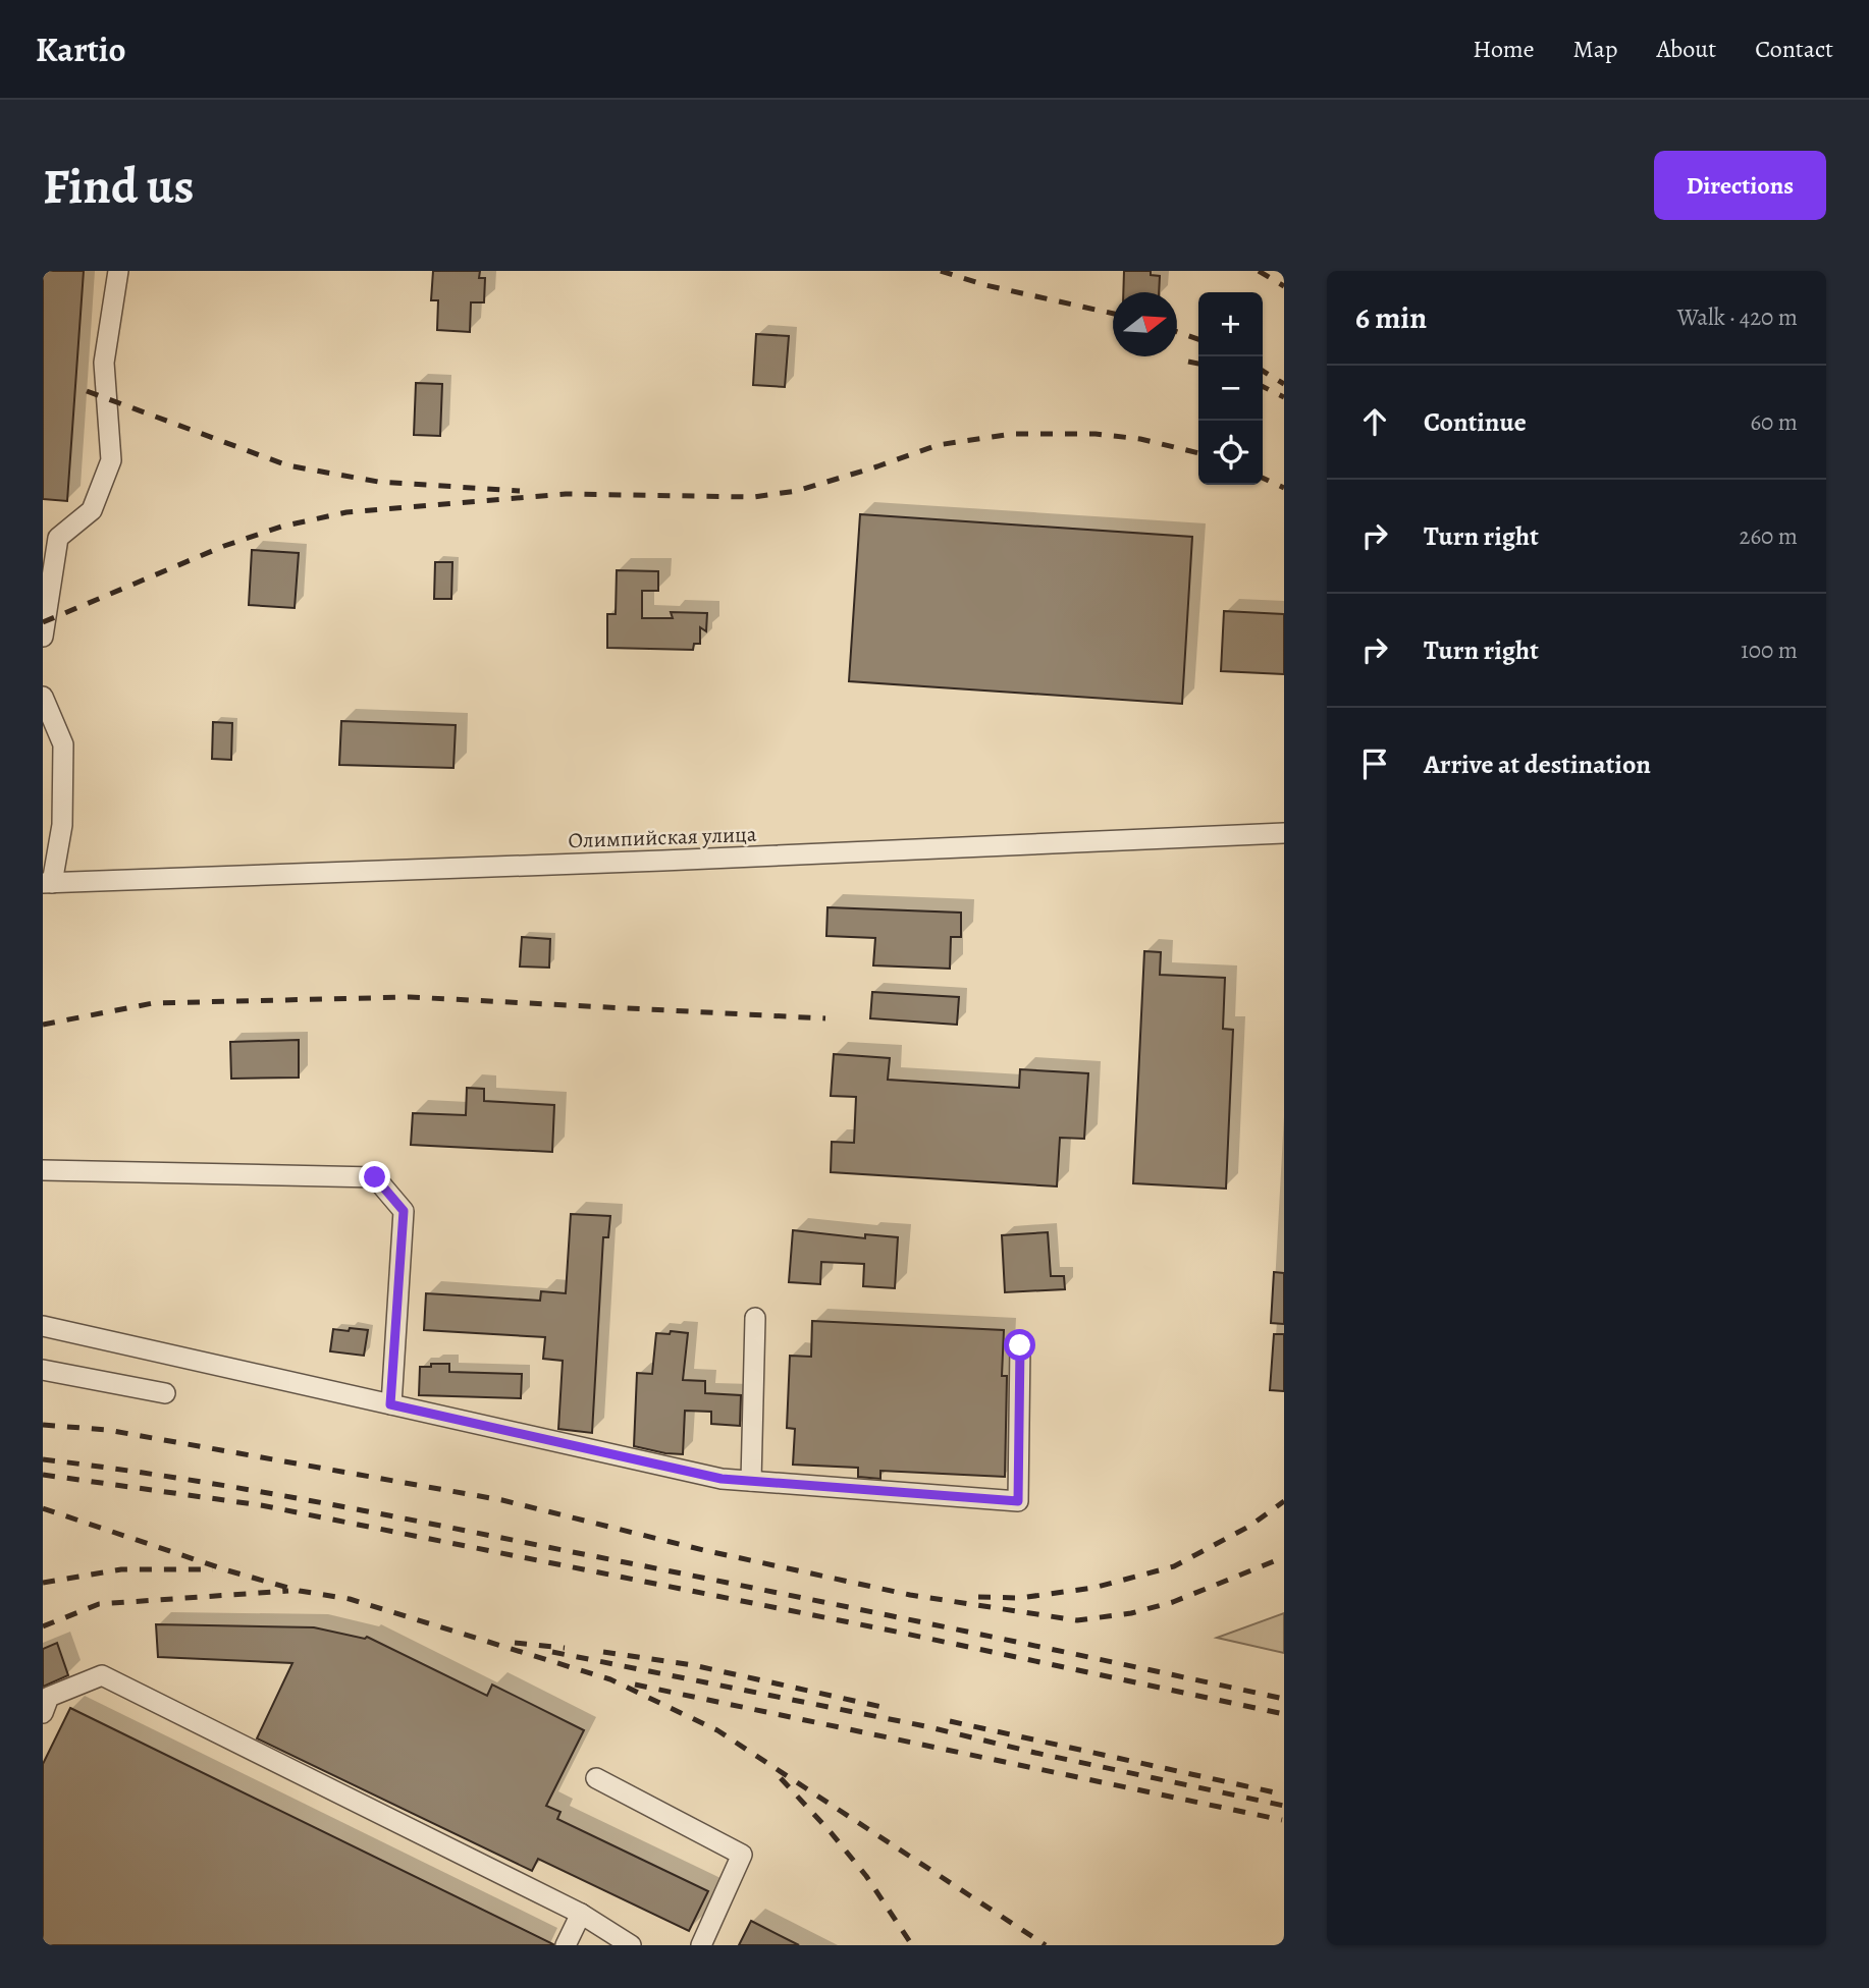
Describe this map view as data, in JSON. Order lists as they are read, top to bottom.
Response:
{
  "streets": {
    "street": ["Олимпийская улица"]
  },
  "north": "right",
  "page": {
    "header": "Kartio",
    "nav": [
      "Home",
      "Map",
      "About",
      "Contact"
    ],
    "buttons": "Directions",
    "title": "Find us",
    "heading": ["6 min", "Walk · 420 m"],
    "map_buttons": ["+", "−"],
    "list": [
      ["Continue", "60 m"],
      ["Turn right", "260 m"],
      ["Turn right", "100 m"],
      "Arrive at destination"
    ]
  }
}
